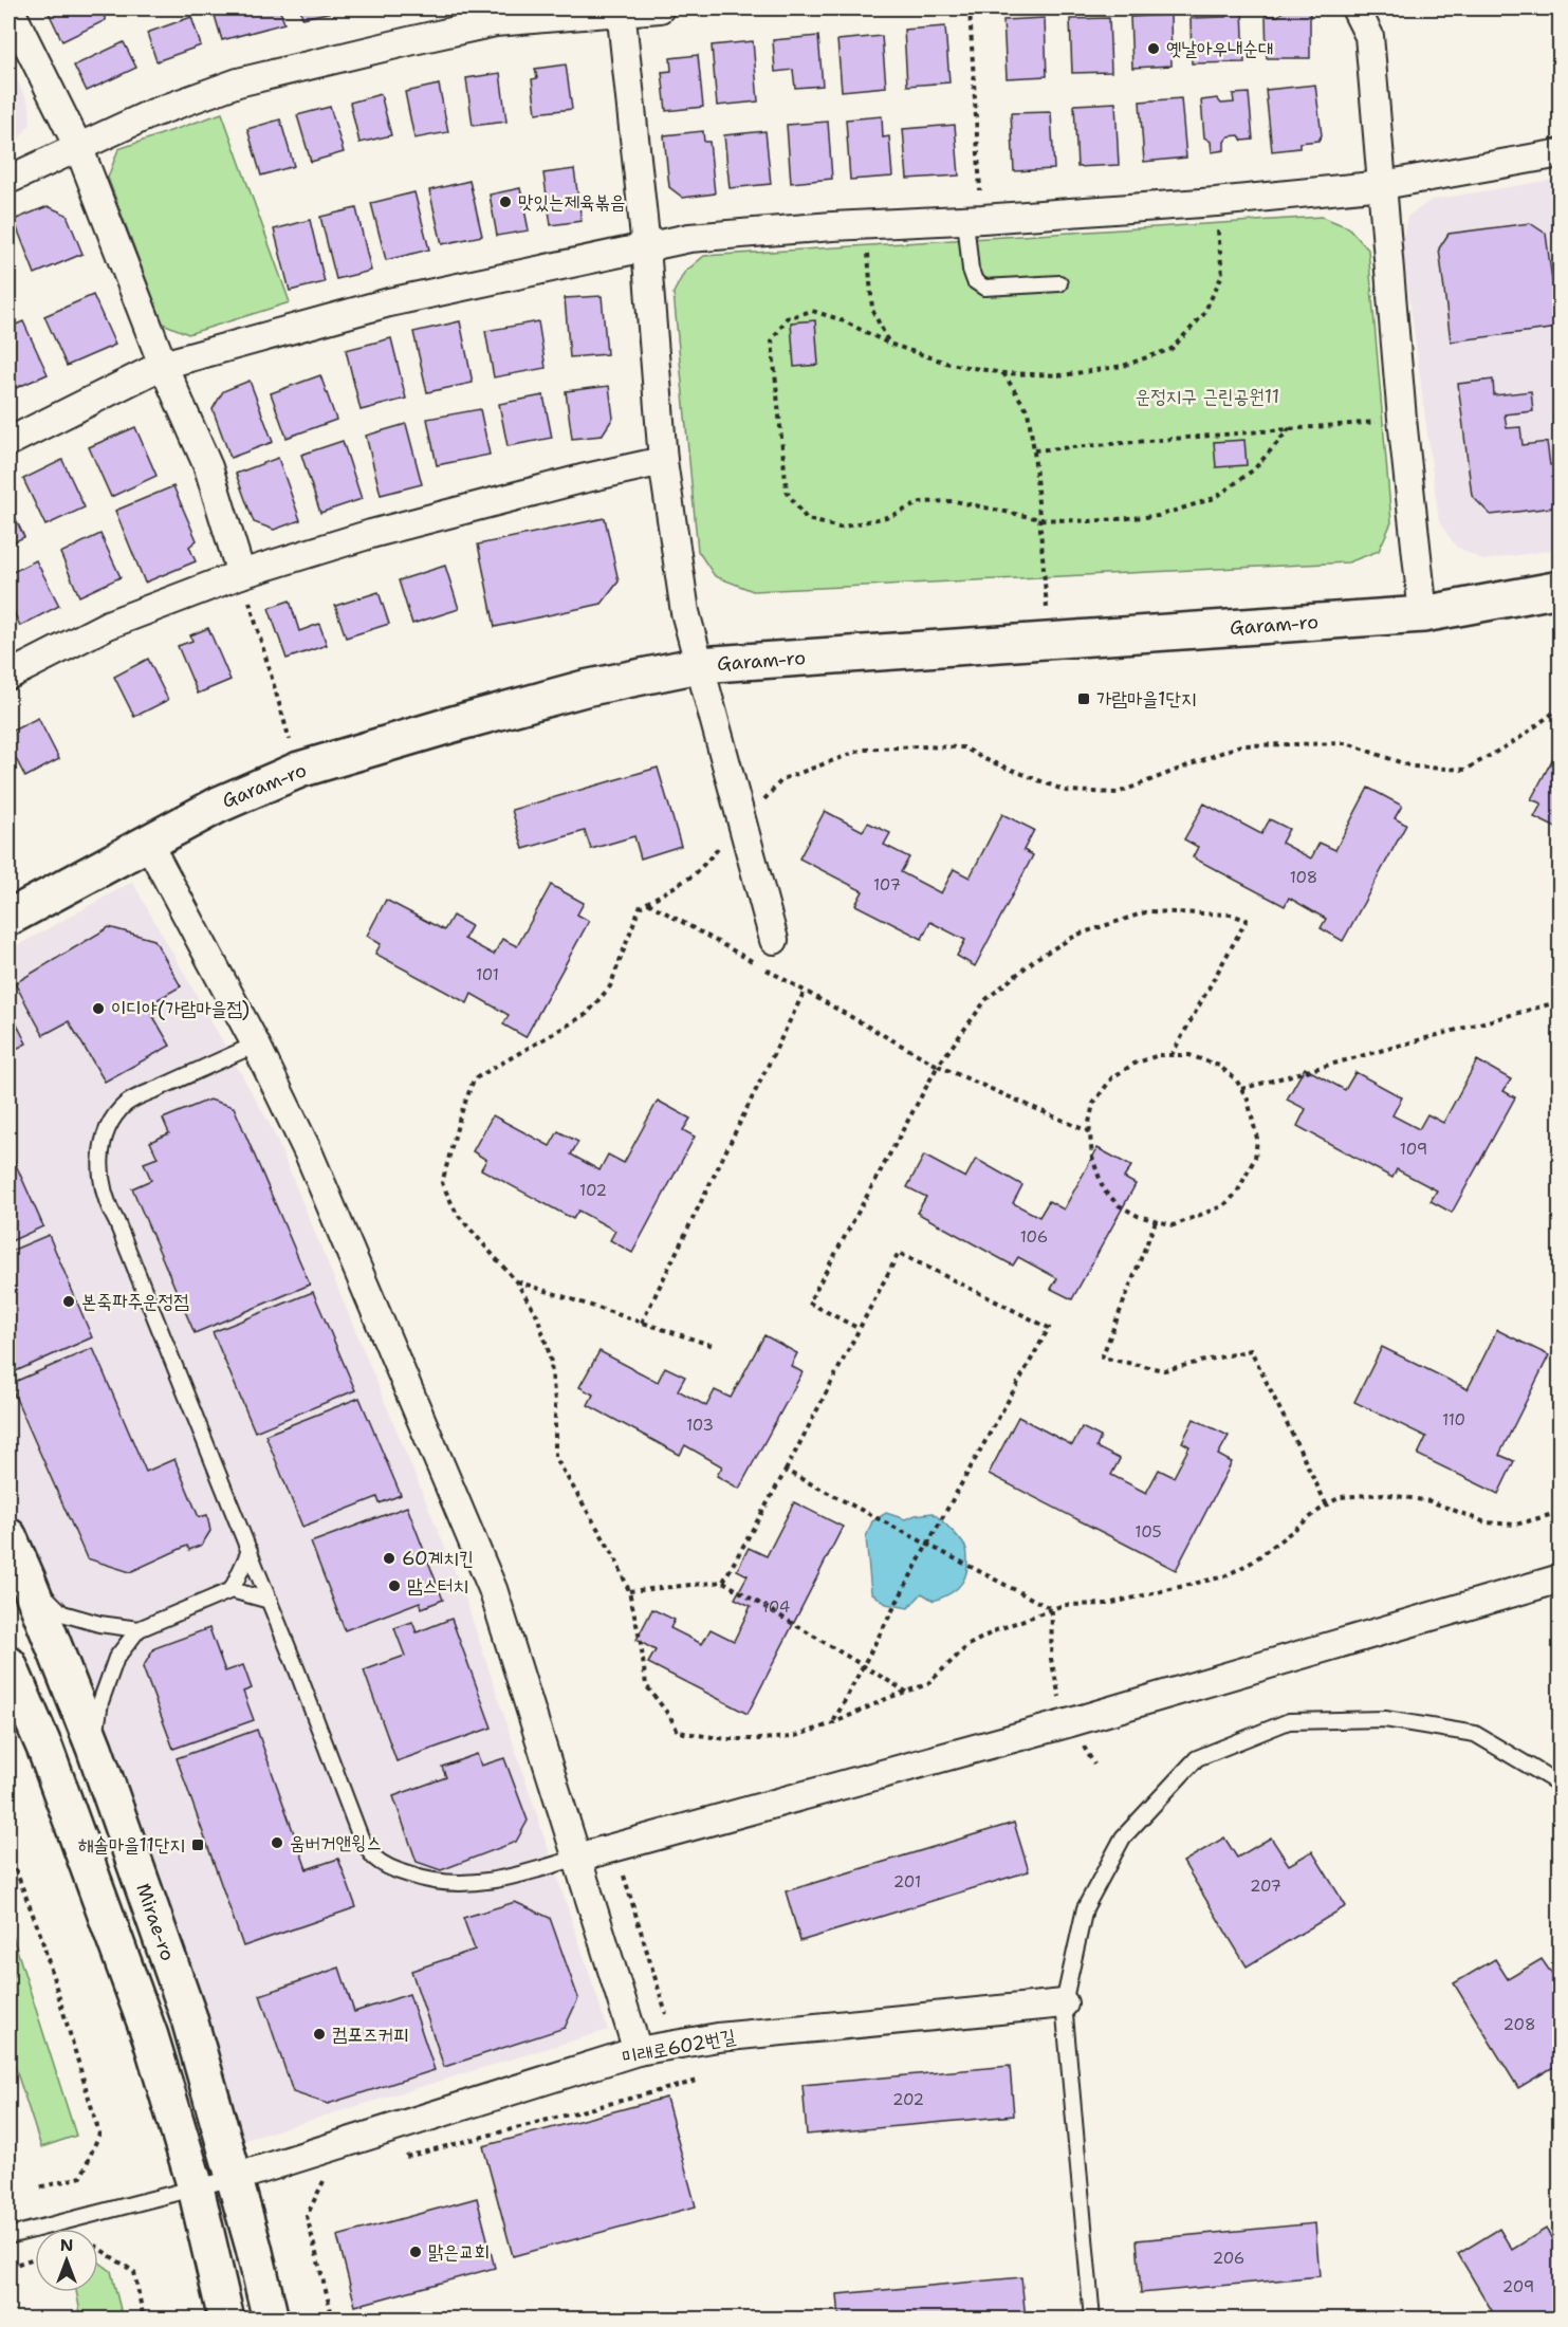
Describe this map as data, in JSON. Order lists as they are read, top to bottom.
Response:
{
  "streets": {
    "street": ["Garam-ro", "Mirae-ro", "미래로602번길"]
  },
  "crossings": [
    ["Mirae-ro", "미래로602번길"]
  ],
  "parks": ["운정지구 근린공원11"],
  "places": {
    "other": [
      "옛날아우내순대",
      "맛있는제육볶음",
      "이디야(가람마을점)",
      "본죽파주운정점",
      "60계치킨",
      "맘스터치",
      "움버거앤윙스",
      "컴포즈커피",
      "맑은교회"
    ],
    "transit": ["가람마을1단지", "해솔마을11단지"]
  },
  "house_numbers": [
    "108",
    "107",
    "101",
    "109",
    "102",
    "106",
    "110",
    "103",
    "105",
    "104",
    "201",
    "207",
    "208",
    "202",
    "206",
    "209"
  ],
  "north": "top"
}
